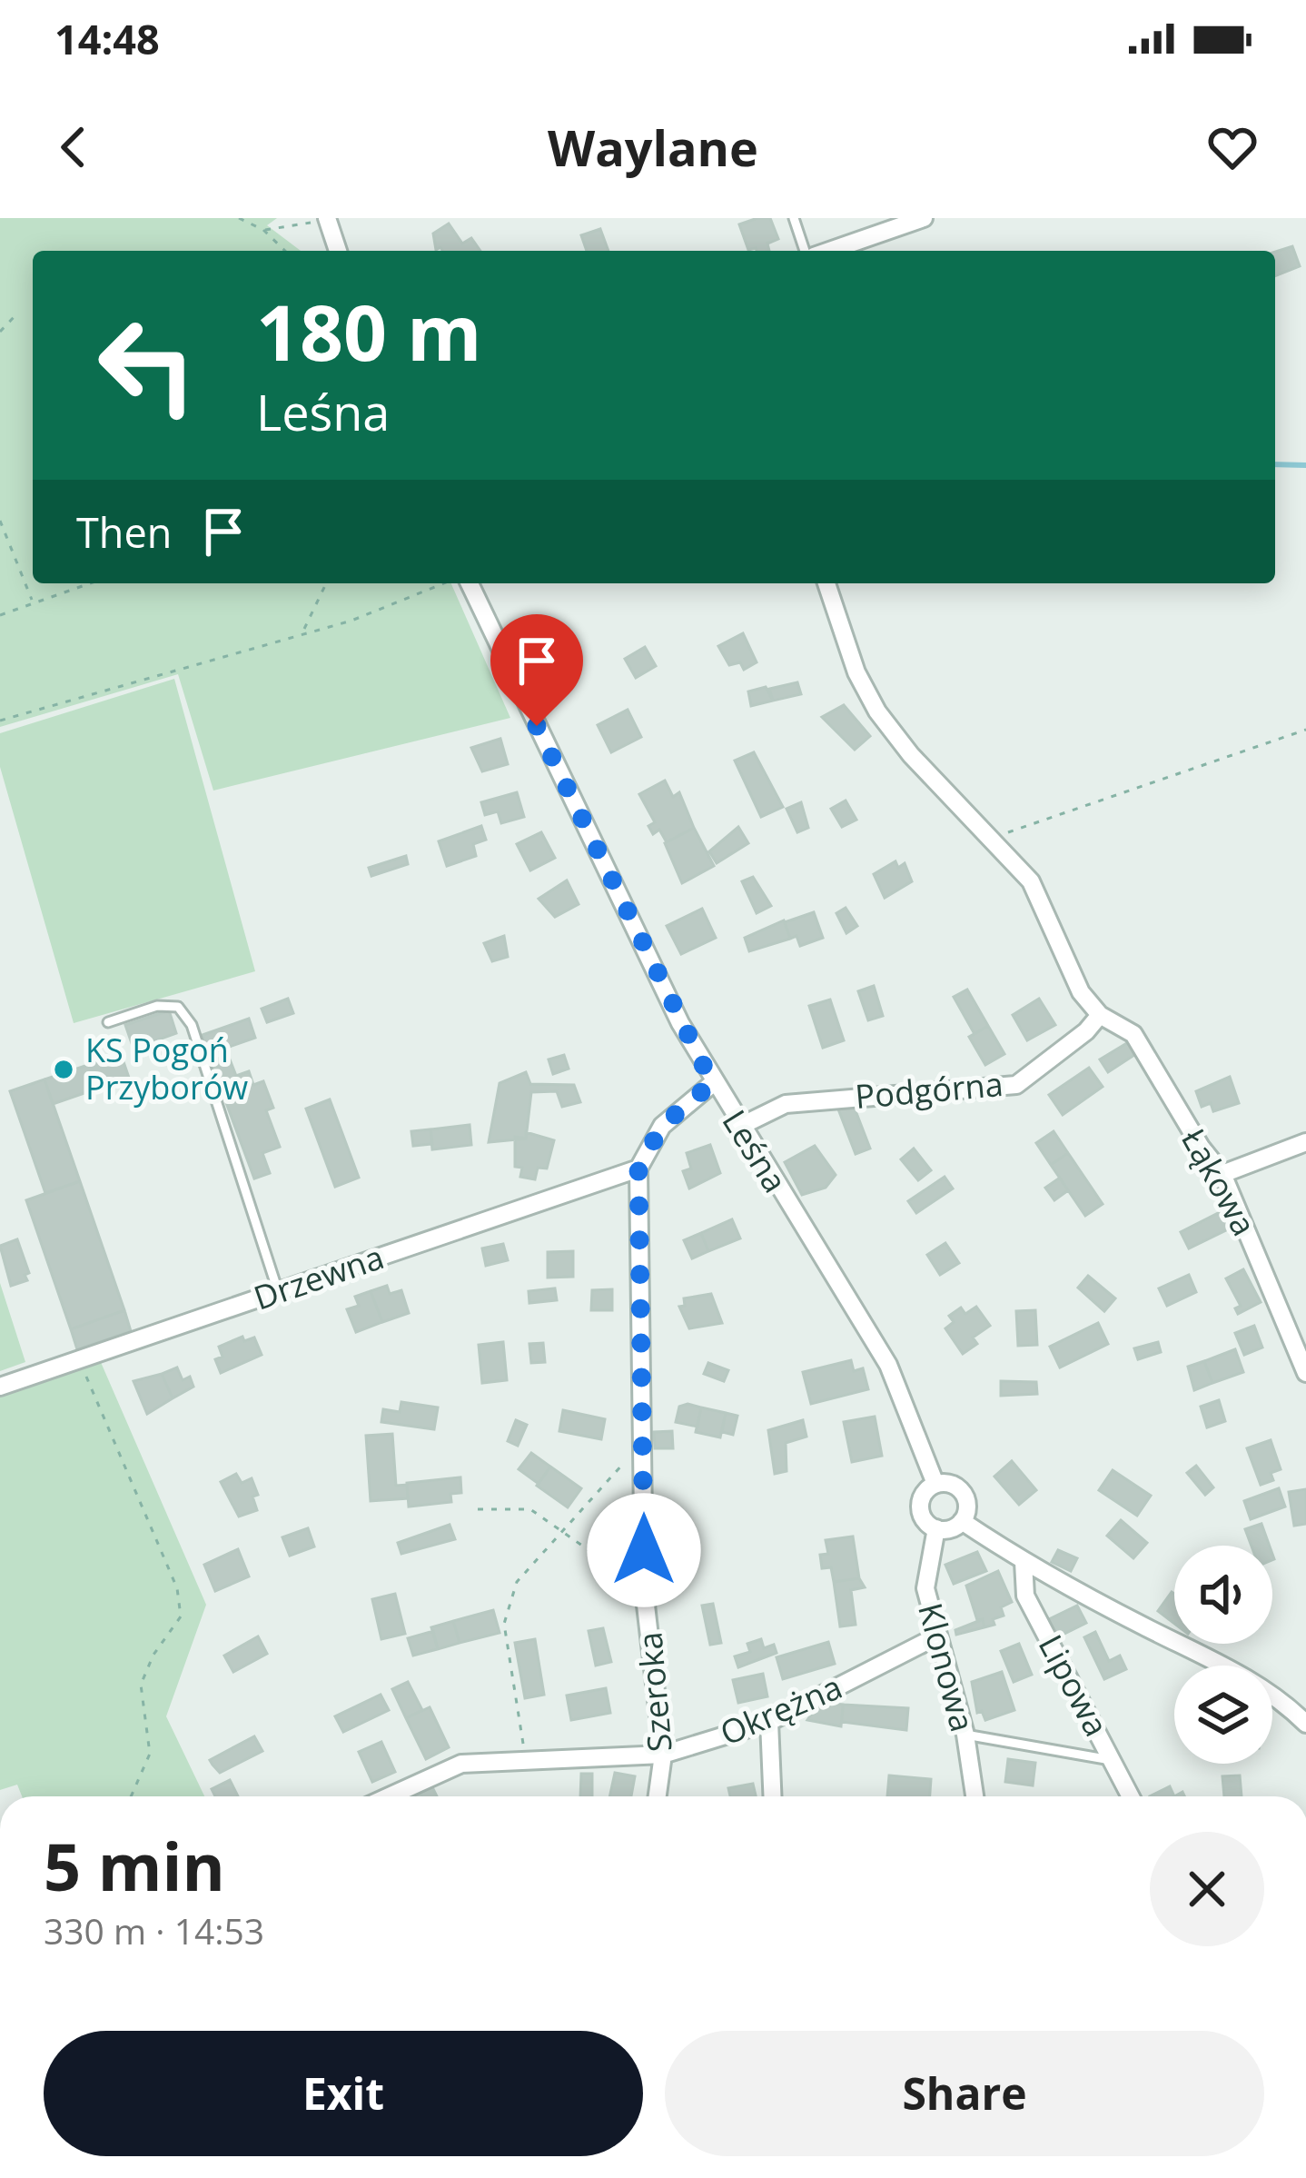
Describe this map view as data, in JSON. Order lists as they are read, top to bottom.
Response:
{
  "streets": {
    "street": [
      "Podgórna",
      "Leśna",
      "Łąkowa",
      "Drzewna",
      "Klonowa",
      "Lipowa",
      "Szeroka",
      "Okrężna"
    ]
  },
  "crossings": [
    ["Podgórna", "Leśna"],
    ["Podgórna", "Łąkowa"],
    ["Leśna", "Klonowa"],
    ["Drzewna", "Szeroka"],
    ["Klonowa", "Okrężna"],
    ["Szeroka", "Okrężna"]
  ],
  "places": ["KS Pogoń Przyborów"],
  "page": {
    "status": "14:48",
    "header": "Waylane",
    "turn": ["180 m", "Leśna"],
    "then": "Then",
    "heading": ["5 min", "330 m · 14:53"],
    "buttons": ["Exit", "Share"]
  }
}
